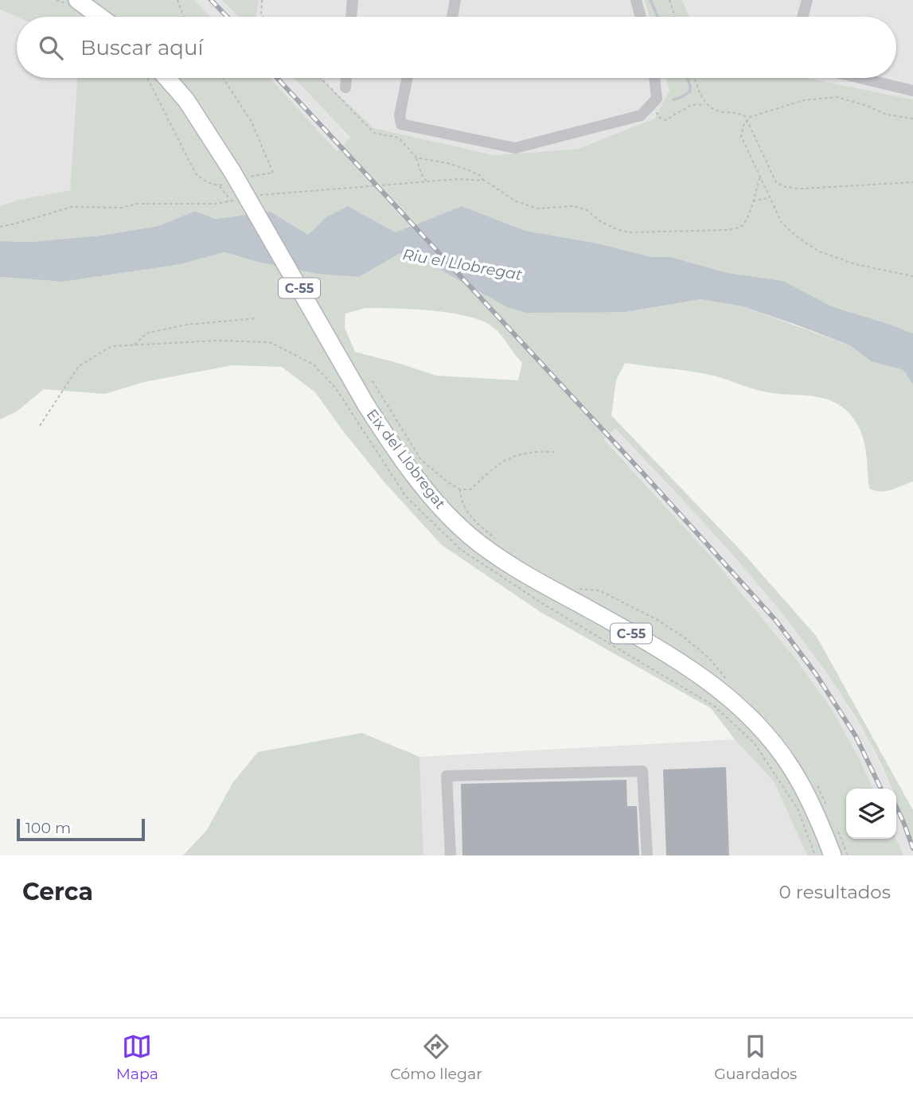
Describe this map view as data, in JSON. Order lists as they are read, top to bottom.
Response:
{
  "streets": {
    "highway": ["C-55", "Eix del Llobregat"]
  },
  "water": ["Riu el Llobregat"],
  "scale_bar": "100 m",
  "page": {
    "search": "Buscar aquí",
    "scale": "100 m",
    "heading": ["Cerca", "0 resultados"],
    "nav": ["Mapa", "Cómo llegar", "Guardados"]
  }
}
